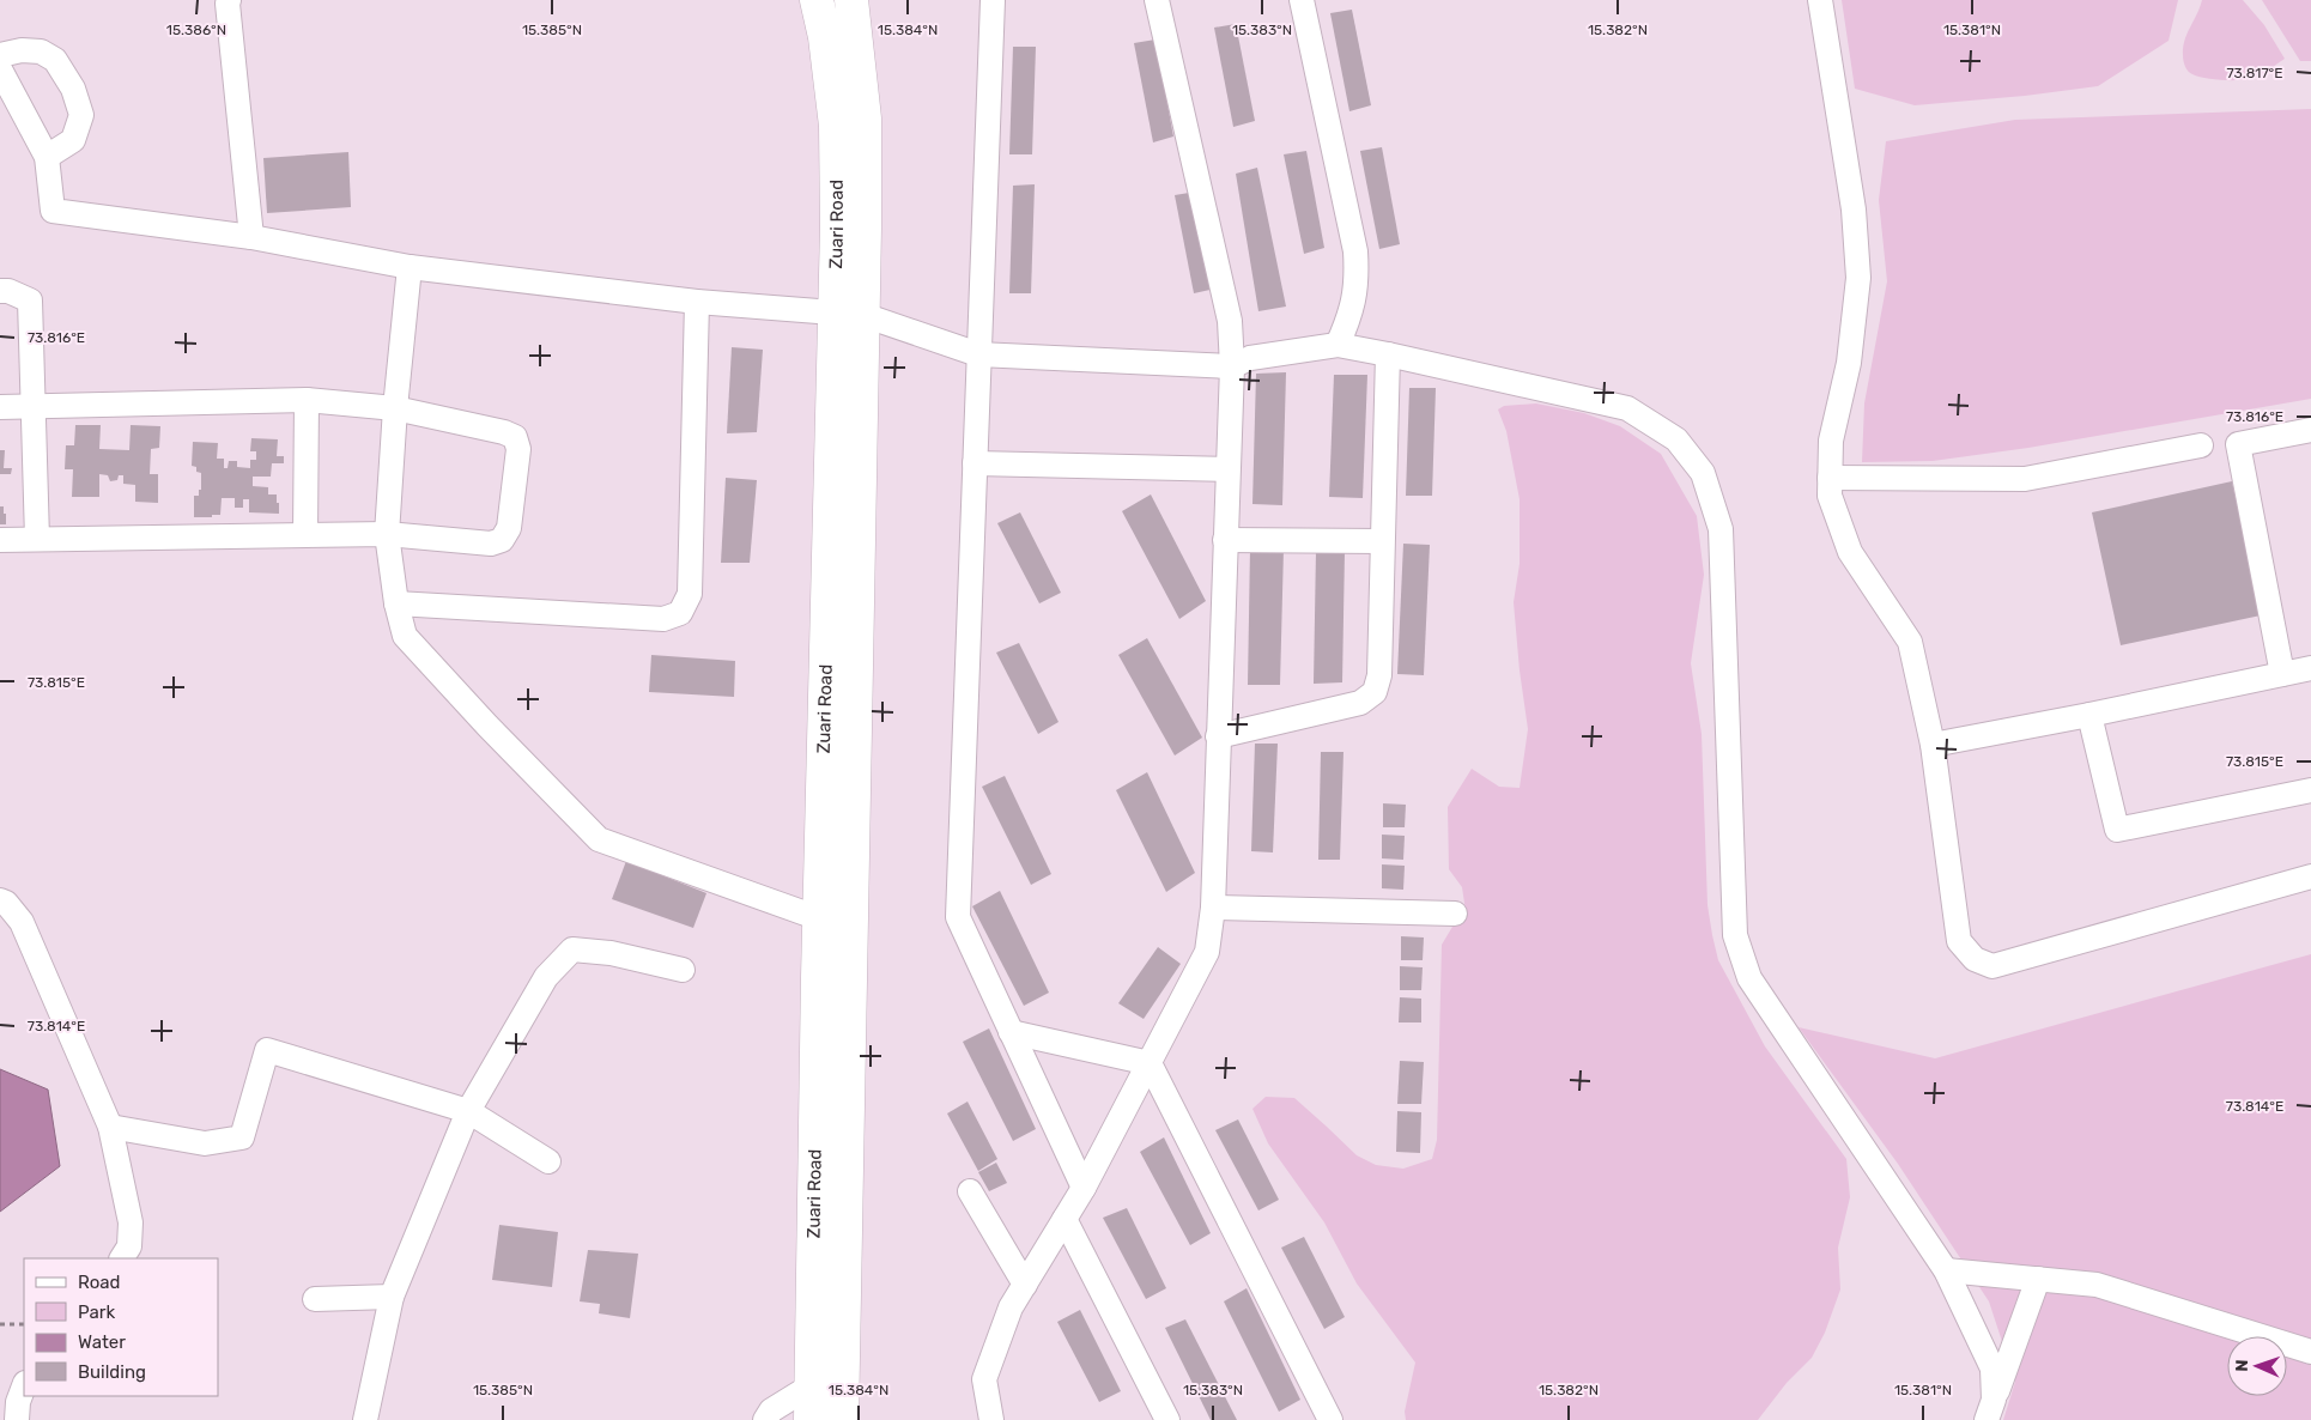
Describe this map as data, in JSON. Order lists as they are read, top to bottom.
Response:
{
  "streets": {
    "highway": ["Zuari Road"]
  },
  "legend": [
    "Road",
    "Park",
    "Water",
    "Building"
  ],
  "north": "left",
  "coordinates": [
    "15.386°N",
    "15.385°N",
    "15.384°N",
    "15.383°N",
    "15.382°N",
    "15.381°N",
    "73.817°E",
    "73.816°E",
    "73.815°E",
    "73.814°E"
  ]
}
